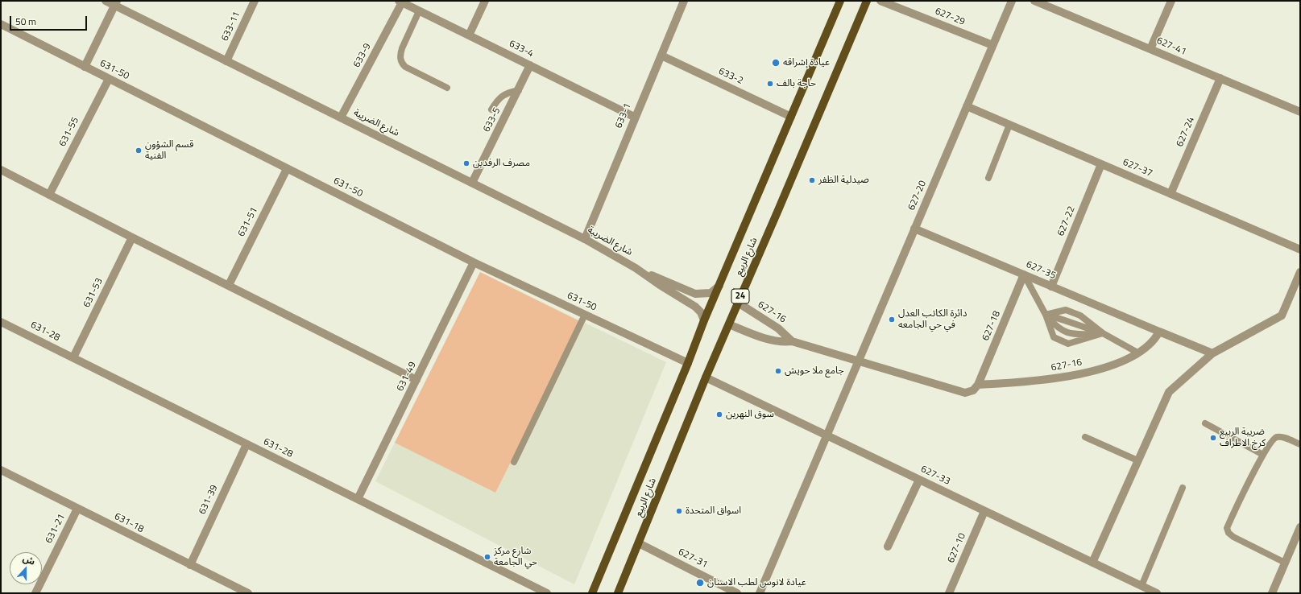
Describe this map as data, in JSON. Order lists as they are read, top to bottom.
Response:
{
  "streets": {
    "main road": ["شارع الربيع", "24"],
    "street": [
      "627-29",
      "633-11",
      "627-41",
      "633-4",
      "633-9",
      "631-50",
      "633-2",
      "633-1",
      "633-5",
      "شارع الضريبة",
      "631-55",
      "627-24",
      "627-37",
      "627-20",
      "627-22",
      "631-51",
      "627-35",
      "631-53",
      "627-16",
      "627-18",
      "631-28",
      "631-49",
      "627-33",
      "631-39",
      "631-18",
      "631-21",
      "627-10",
      "627-31"
    ]
  },
  "crossings": [
    ["627-29", "627-20"],
    ["633-11", "شارع الضريبة"],
    ["627-41", "627-24"],
    ["633-4", "633-9"],
    ["633-4", "633-1"],
    ["633-4", "633-5"],
    ["633-9", "شارع الضريبة"],
    ["631-50", "631-55"],
    ["631-50", "631-51"],
    ["631-50", "شارع الربيع"],
    ["631-50", "631-49"],
    ["633-2", "633-1"],
    ["633-2", "شارع الربيع"],
    ["633-1", "شارع الضريبة"],
    ["633-5", "شارع الضريبة"],
    ["شارع الضريبة", "شارع الربيع"],
    ["627-24", "627-37"],
    ["627-37", "627-20"],
    ["627-37", "627-22"],
    ["627-20", "627-35"],
    ["627-20", "627-16"],
    ["627-20", "627-33"],
    ["627-22", "627-35"],
    ["شارع الربيع", "627-16"],
    ["شارع الربيع", "627-33"],
    ["شارع الربيع", "627-31"],
    ["627-35", "627-16"],
    ["627-35", "627-18"],
    ["631-53", "631-28"],
    ["627-16", "627-18"],
    ["631-28", "631-49"],
    ["631-28", "631-39"],
    ["627-33", "627-10"],
    ["631-39", "631-18"],
    ["631-18", "631-21"]
  ],
  "places": [
    "عيادة إشراقه",
    "حاجة بالف",
    "قسم الشؤون الفنية",
    "مصرف الرفدين",
    "صيدلية الظفر",
    "دائرة الكاتب العدل في حي الجامعه",
    "جامع ملا حويش",
    "سوق النهرين",
    "ضريبة الربيع كرخ الاطراف",
    "اسواق المتحدة",
    "شارع مركز حي الجامعة",
    "عيادة لانوس لطب الاسنان"
  ],
  "scale_bar": "50 m",
  "north": "top"
}
